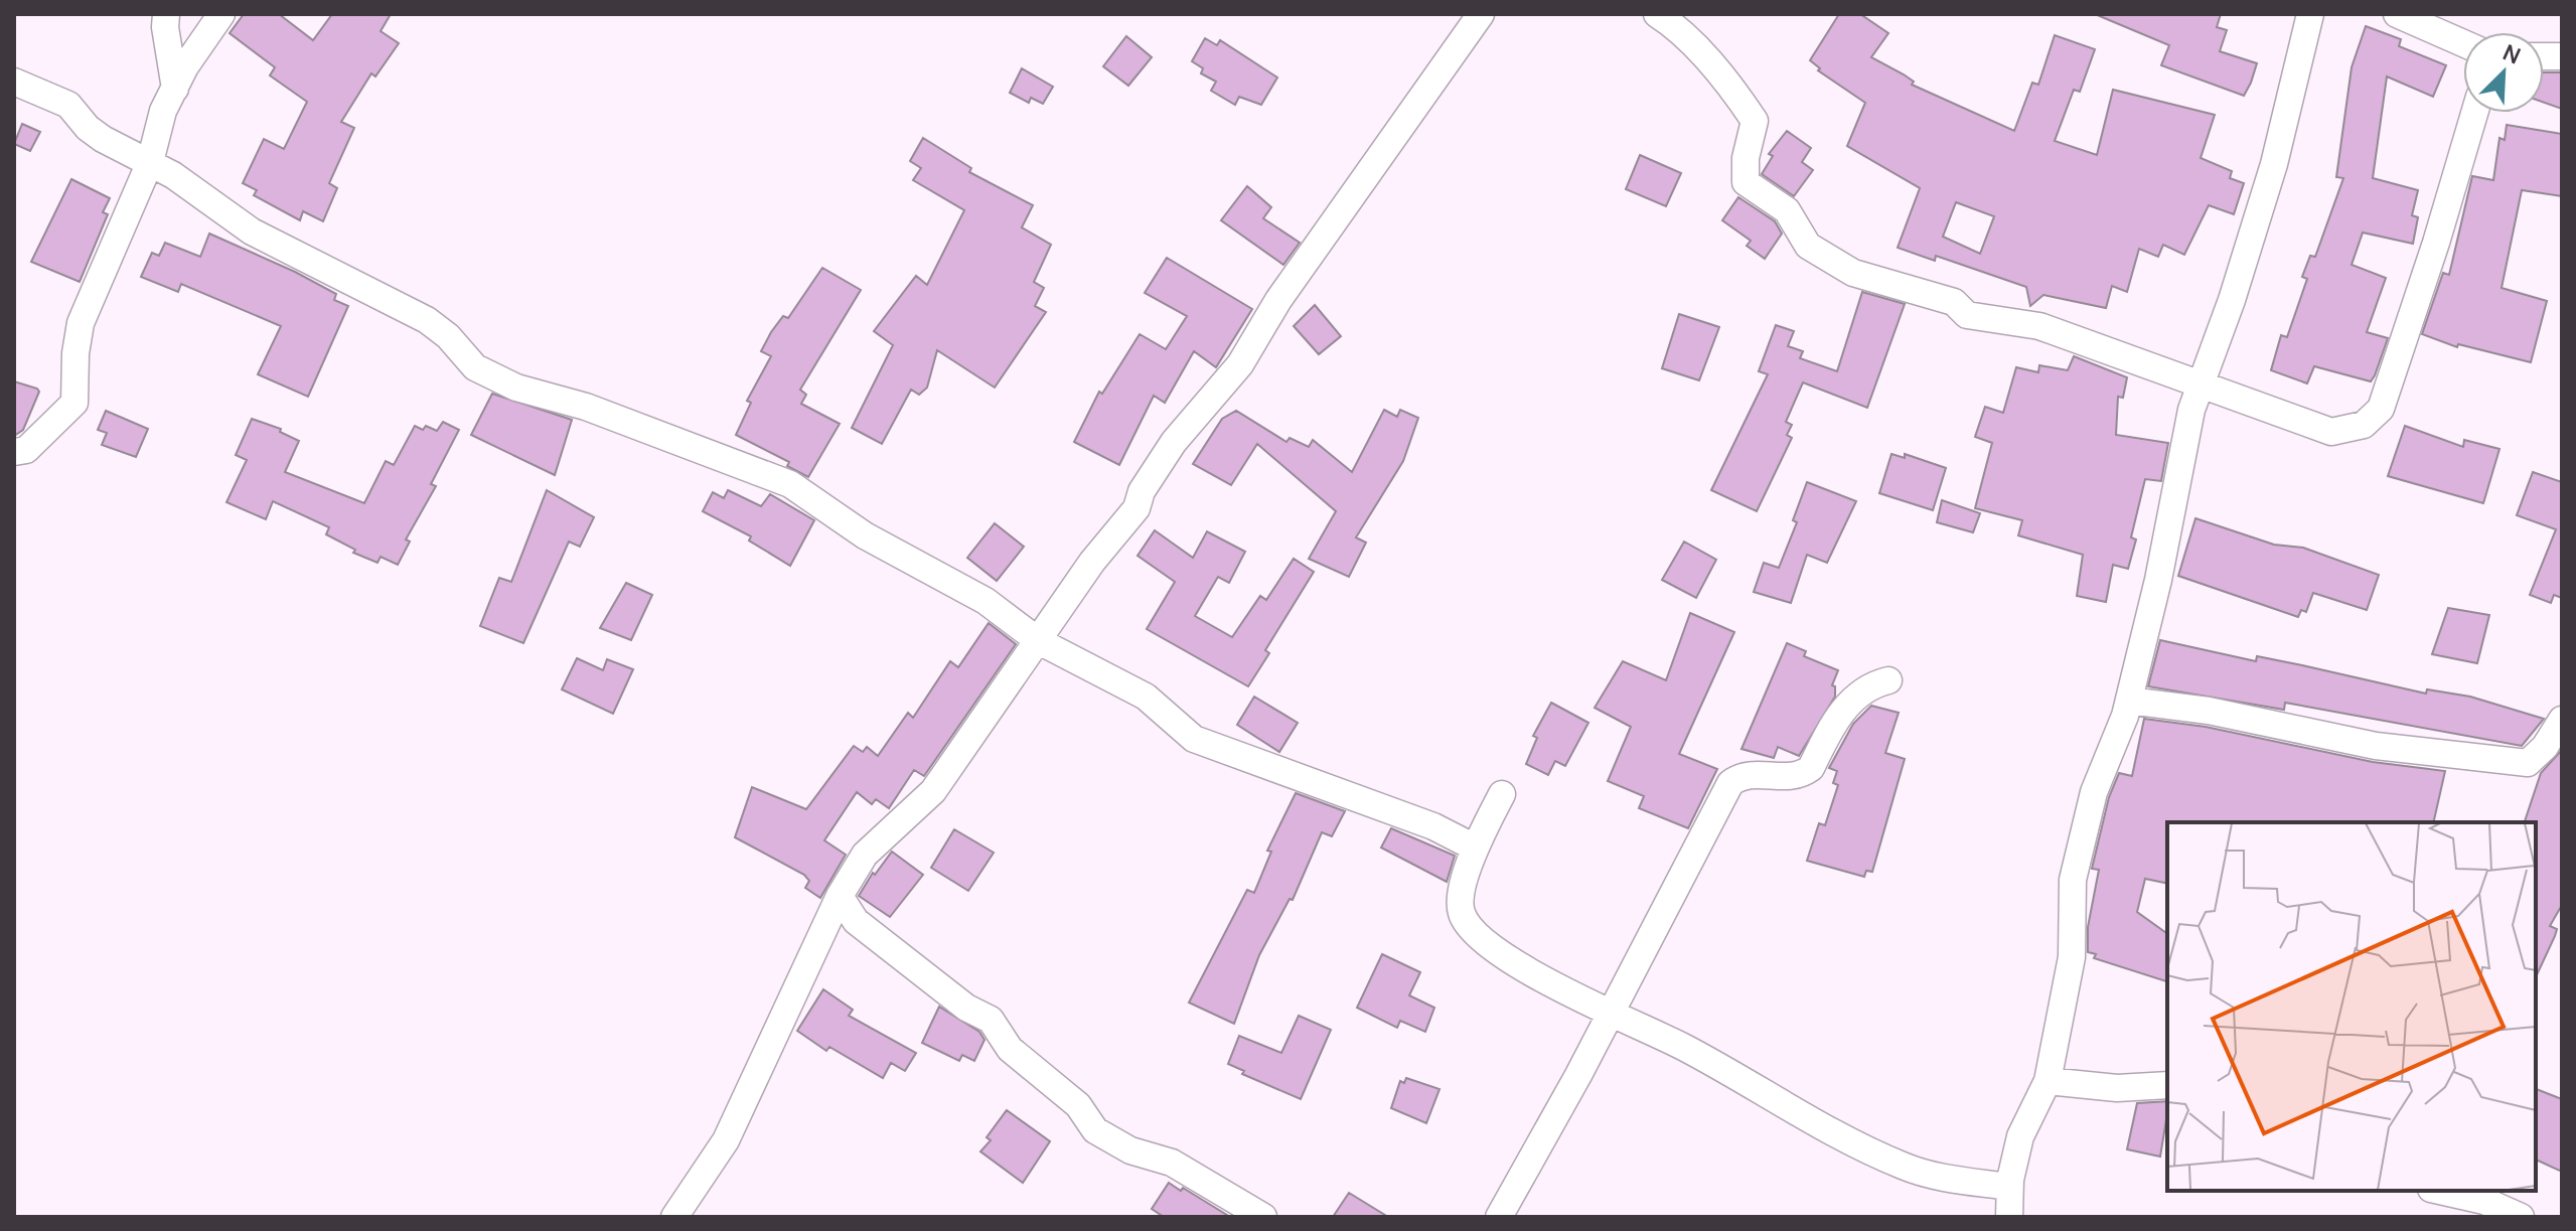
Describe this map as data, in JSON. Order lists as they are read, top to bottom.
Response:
{
  "north": "top right"
}
